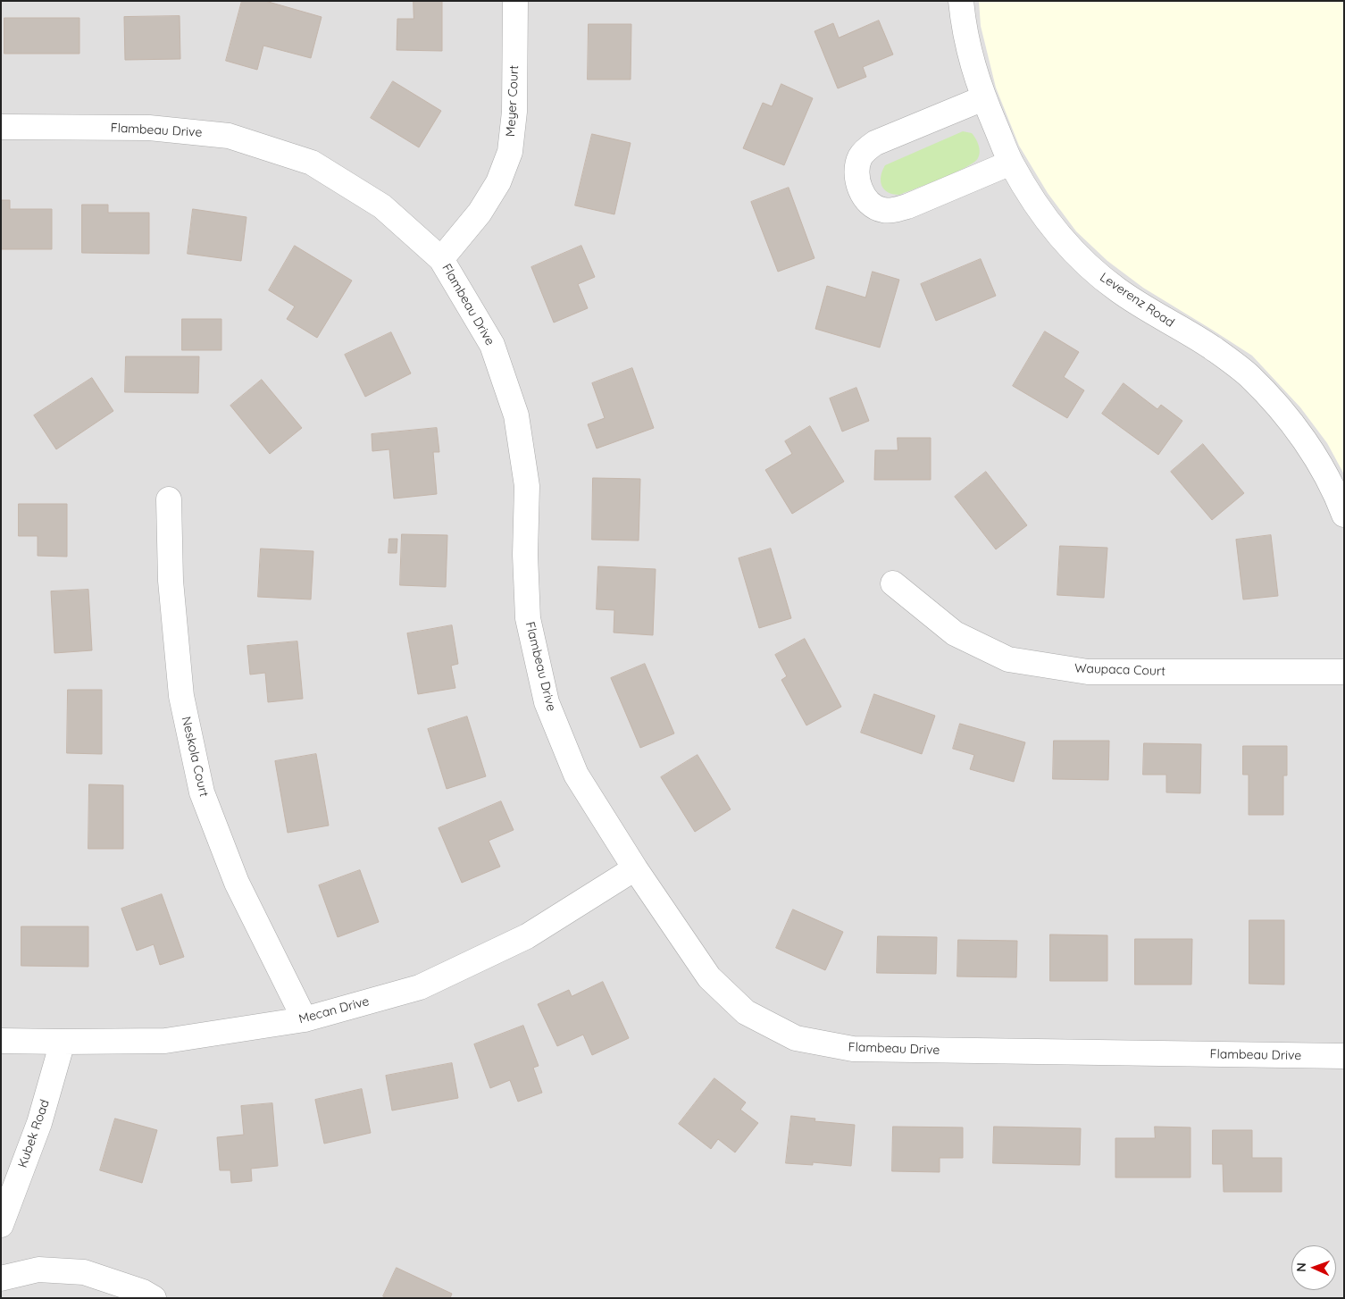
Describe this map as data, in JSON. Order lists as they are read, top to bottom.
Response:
{
  "streets": {
    "street": [
      "Meyer Court",
      "Flambeau Drive",
      "Leverenz Road",
      "Waupaca Court",
      "Neskola Court",
      "Mecan Drive",
      "Kubek Road"
    ]
  },
  "crossings": [
    ["Meyer Court", "Flambeau Drive"],
    ["Flambeau Drive", "Mecan Drive"],
    ["Neskola Court", "Mecan Drive"],
    ["Mecan Drive", "Kubek Road"]
  ],
  "north": "left"
}
